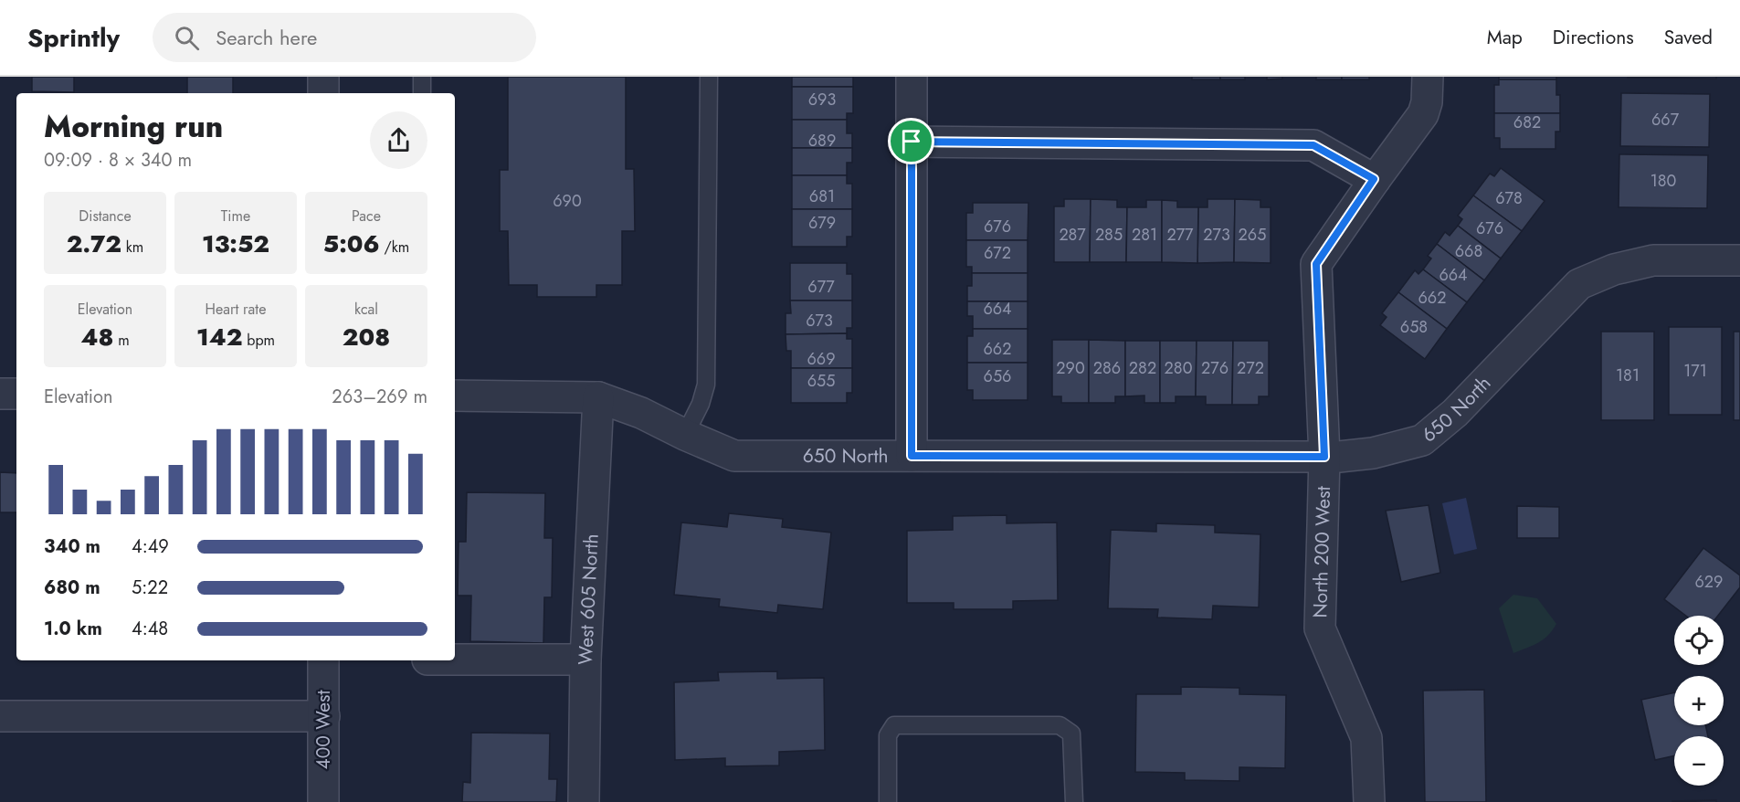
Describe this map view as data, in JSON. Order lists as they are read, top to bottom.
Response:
{
  "streets": {
    "street": [
      "650 North",
      "North 200 West",
      "West 605 North",
      "400 West"
    ]
  },
  "crossings": [
    ["650 North", "North 200 West"],
    ["650 North", "West 605 North"]
  ],
  "house_numbers": [
    "693",
    "667",
    "682",
    "689",
    "180",
    "681",
    "678",
    "690",
    "679",
    "676",
    "676",
    "287",
    "285",
    "281",
    "277",
    "273",
    "265",
    "668",
    "672",
    "664",
    "677",
    "662",
    "664",
    "673",
    "658",
    "662",
    "669",
    "290",
    "286",
    "282",
    "280",
    "276",
    "272",
    "171",
    "181",
    "656",
    "655",
    "629"
  ],
  "page": {
    "header": "Sprintly",
    "search": "Search here",
    "nav": ["Map", "Directions", "Saved"],
    "heading": ["Morning run", "09:09 · 8 × 340 m"],
    "stats": [
      ["Distance", "2.72 km"],
      ["Time", "13:52"],
      ["Pace", "5:06 /km"],
      ["Elevation", "48 m"],
      ["Heart rate", "142 bpm"],
      ["kcal", "208"]
    ],
    "chart": ["Elevation", "263–269 m"],
    "list": [
      {
        "name": "340 m",
        "note": "4:49"
      },
      {
        "name": "680 m",
        "note": "5:22"
      },
      {
        "name": "1.0 km",
        "note": "4:48"
      }
    ],
    "map_buttons": ["+", "−"]
  }
}
